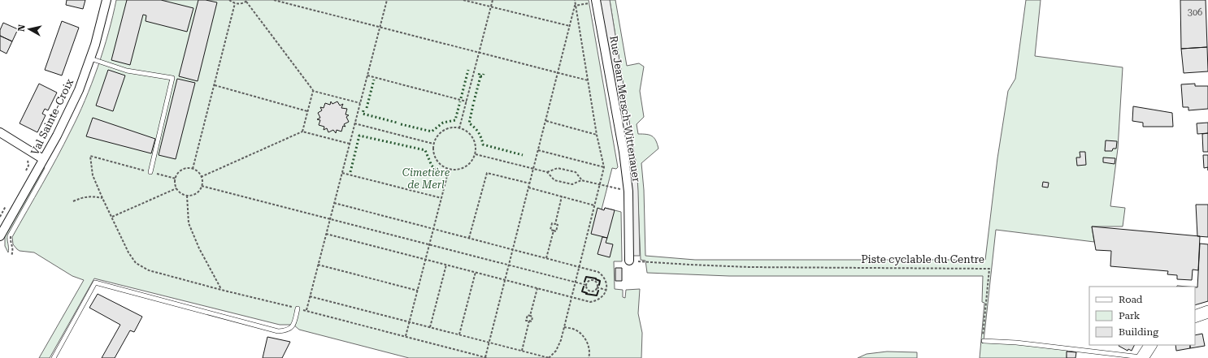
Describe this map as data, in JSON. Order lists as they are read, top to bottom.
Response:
{
  "streets": {
    "street": ["Rue Jean Mersch-Wittenauer", "Val Sainte-Croix"],
    "path": ["Piste cyclable du Centre"]
  },
  "parks": ["Cimetière de Merl"],
  "house_numbers": ["306"],
  "legend": ["Road", "Park", "Building"],
  "north": "left"
}
